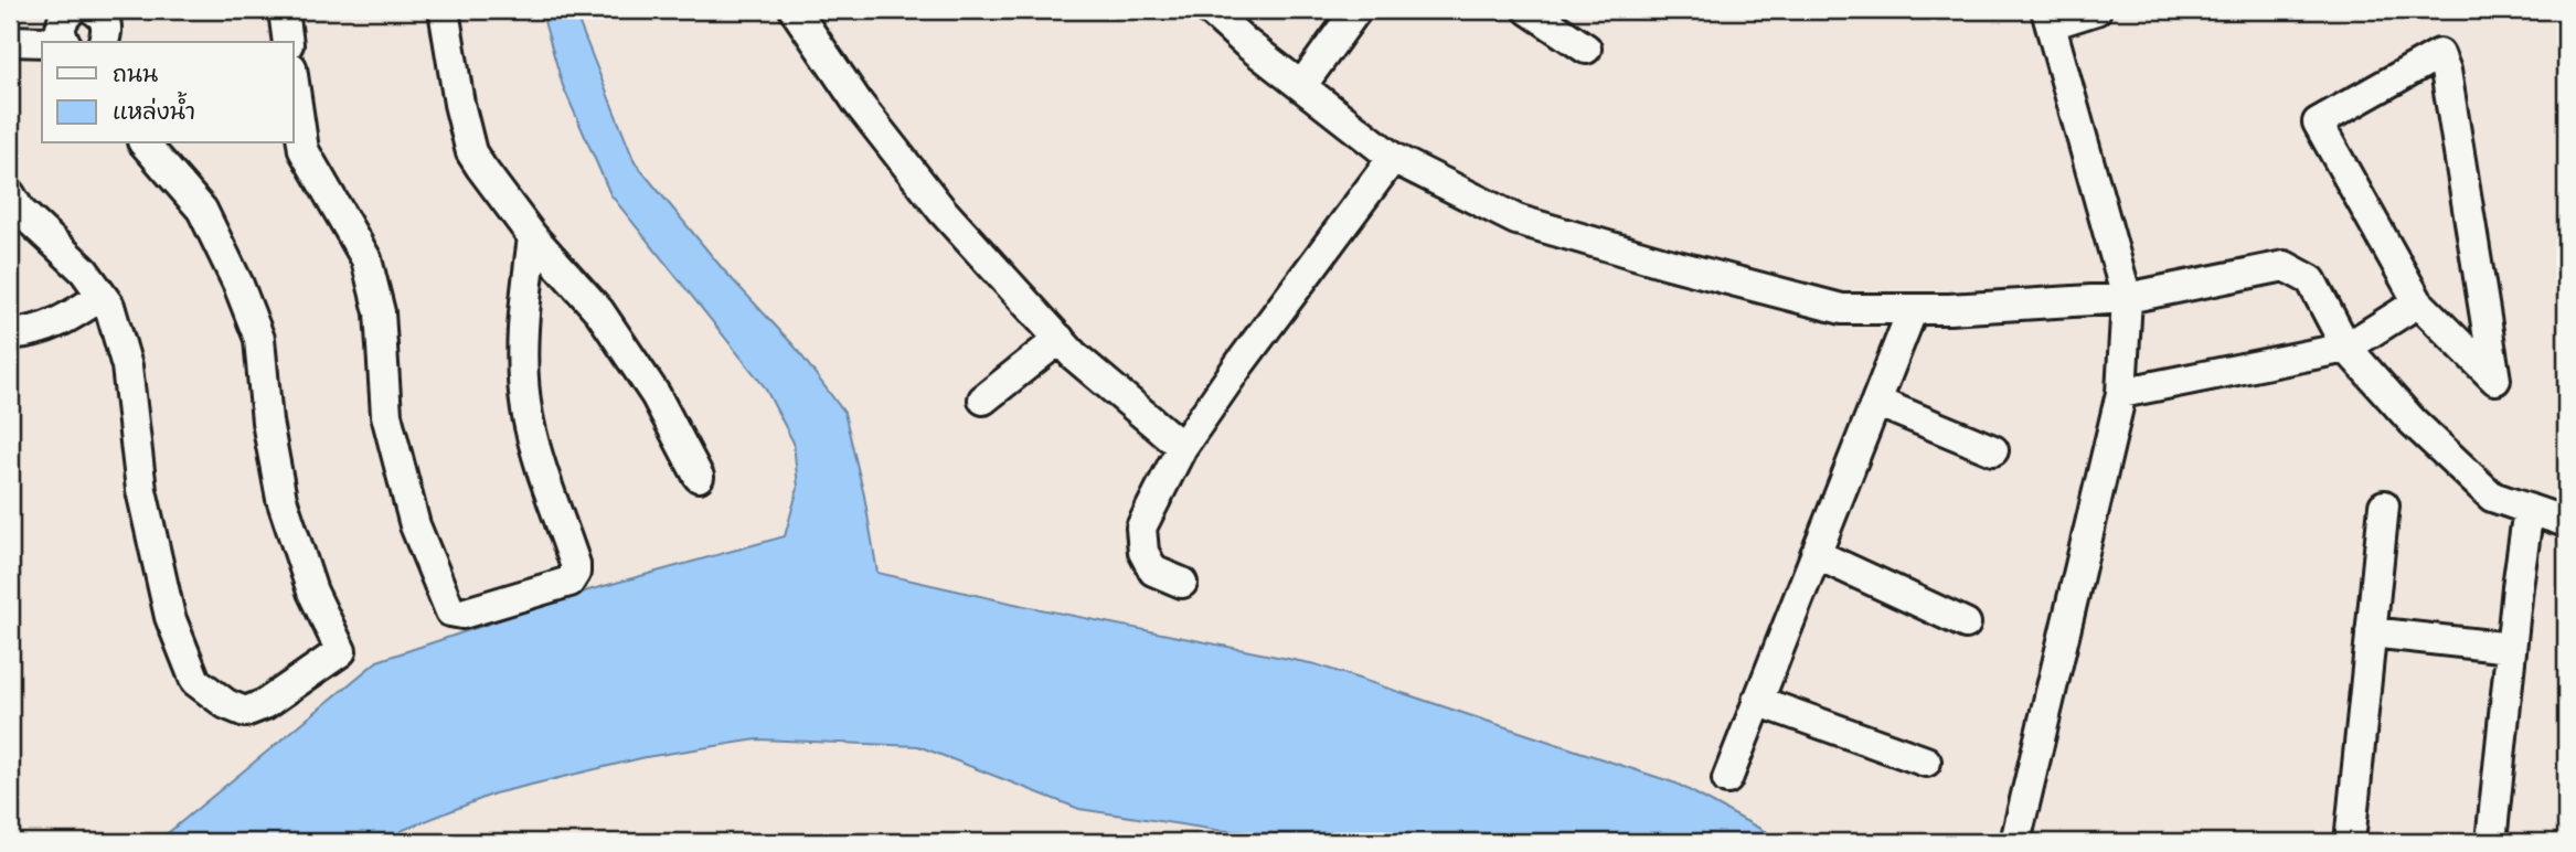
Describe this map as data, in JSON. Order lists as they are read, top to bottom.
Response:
{
  "legend": ["ถนน", "แหล่งน้ำ"]
}
